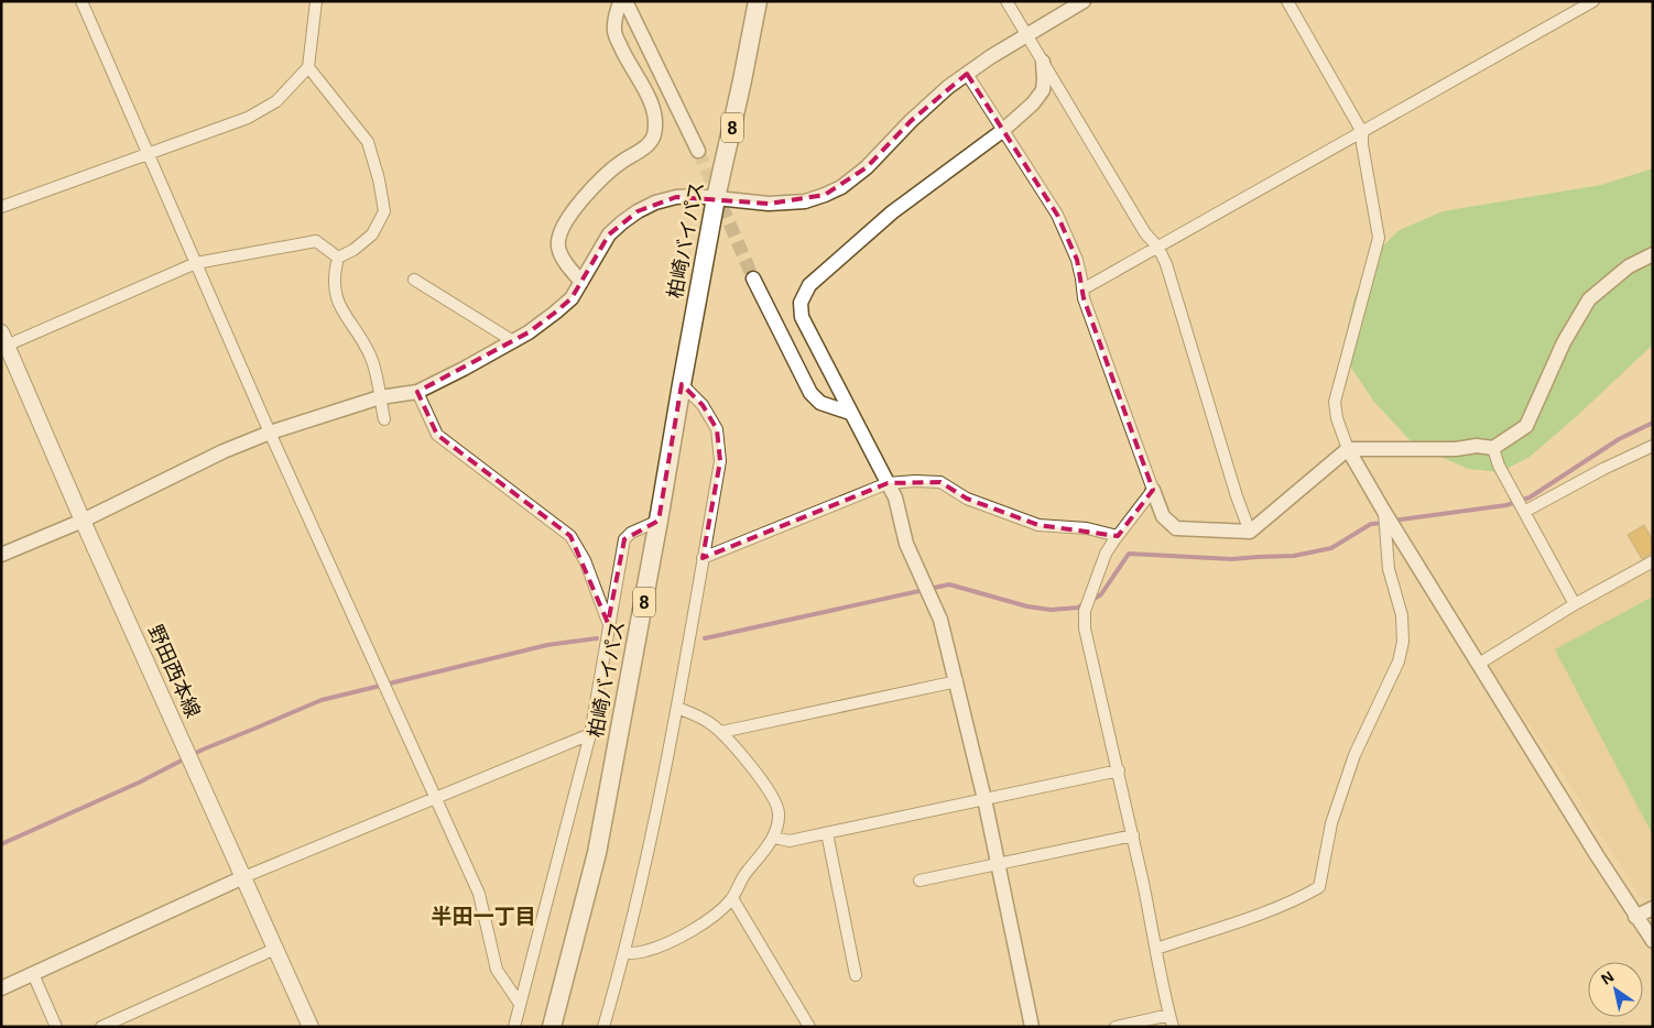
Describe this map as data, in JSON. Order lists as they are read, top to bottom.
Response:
{
  "streets": {
    "highway": ["8", "柏崎バイパス"],
    "main road": ["野田西本線"]
  },
  "districts": ["半田一丁目"],
  "north": "top left"
}
